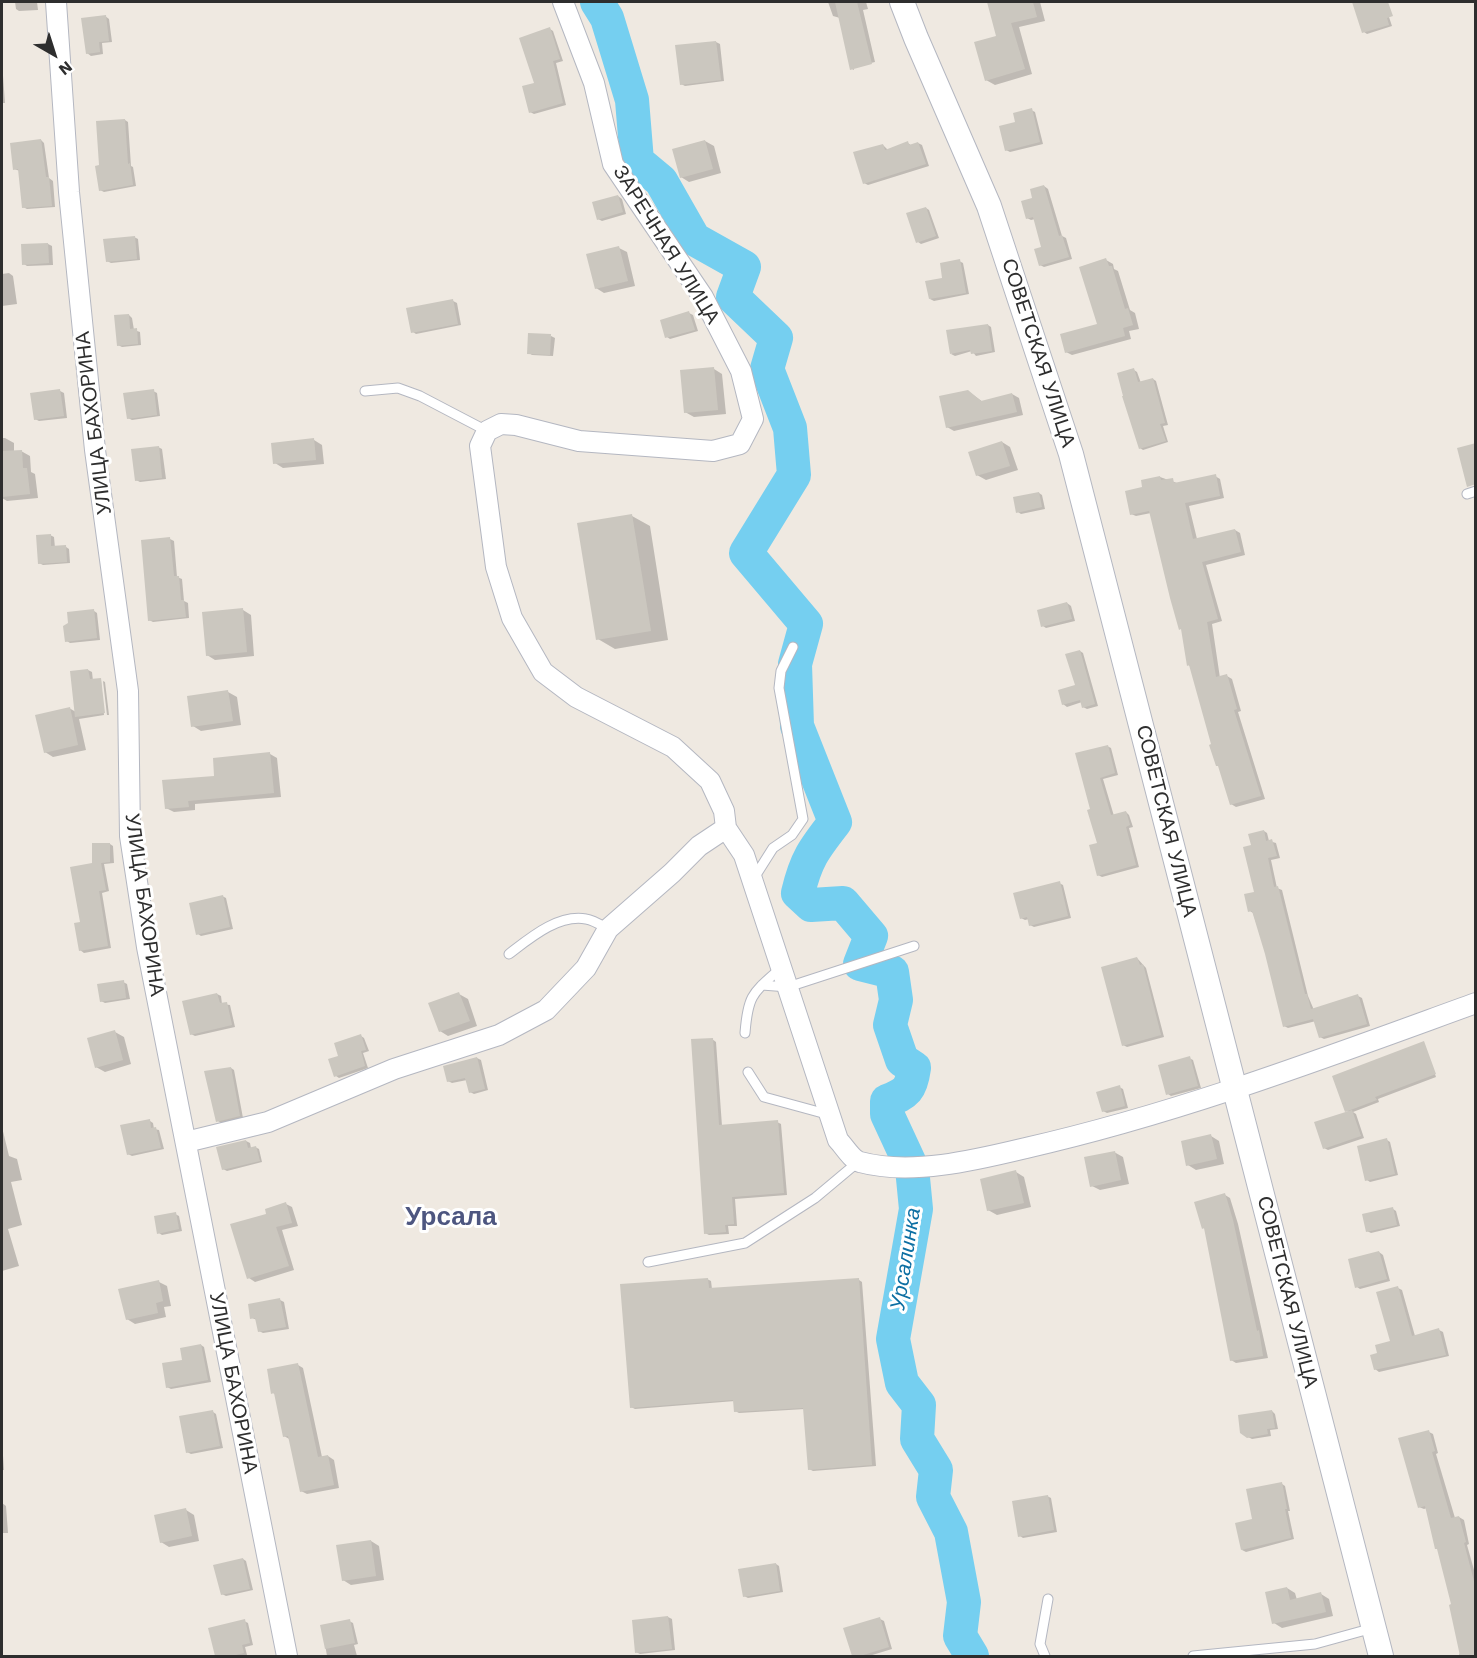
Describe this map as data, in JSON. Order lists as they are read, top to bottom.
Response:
{
  "streets": {
    "street": ["ЗАРЕЧНАЯ УЛИЦА", "СОВЕТСКАЯ УЛИЦА", "УЛИЦА БАХОРИНА"]
  },
  "districts": ["Урсала"],
  "water": ["Урсалинка"],
  "north": "bottom right"
}
